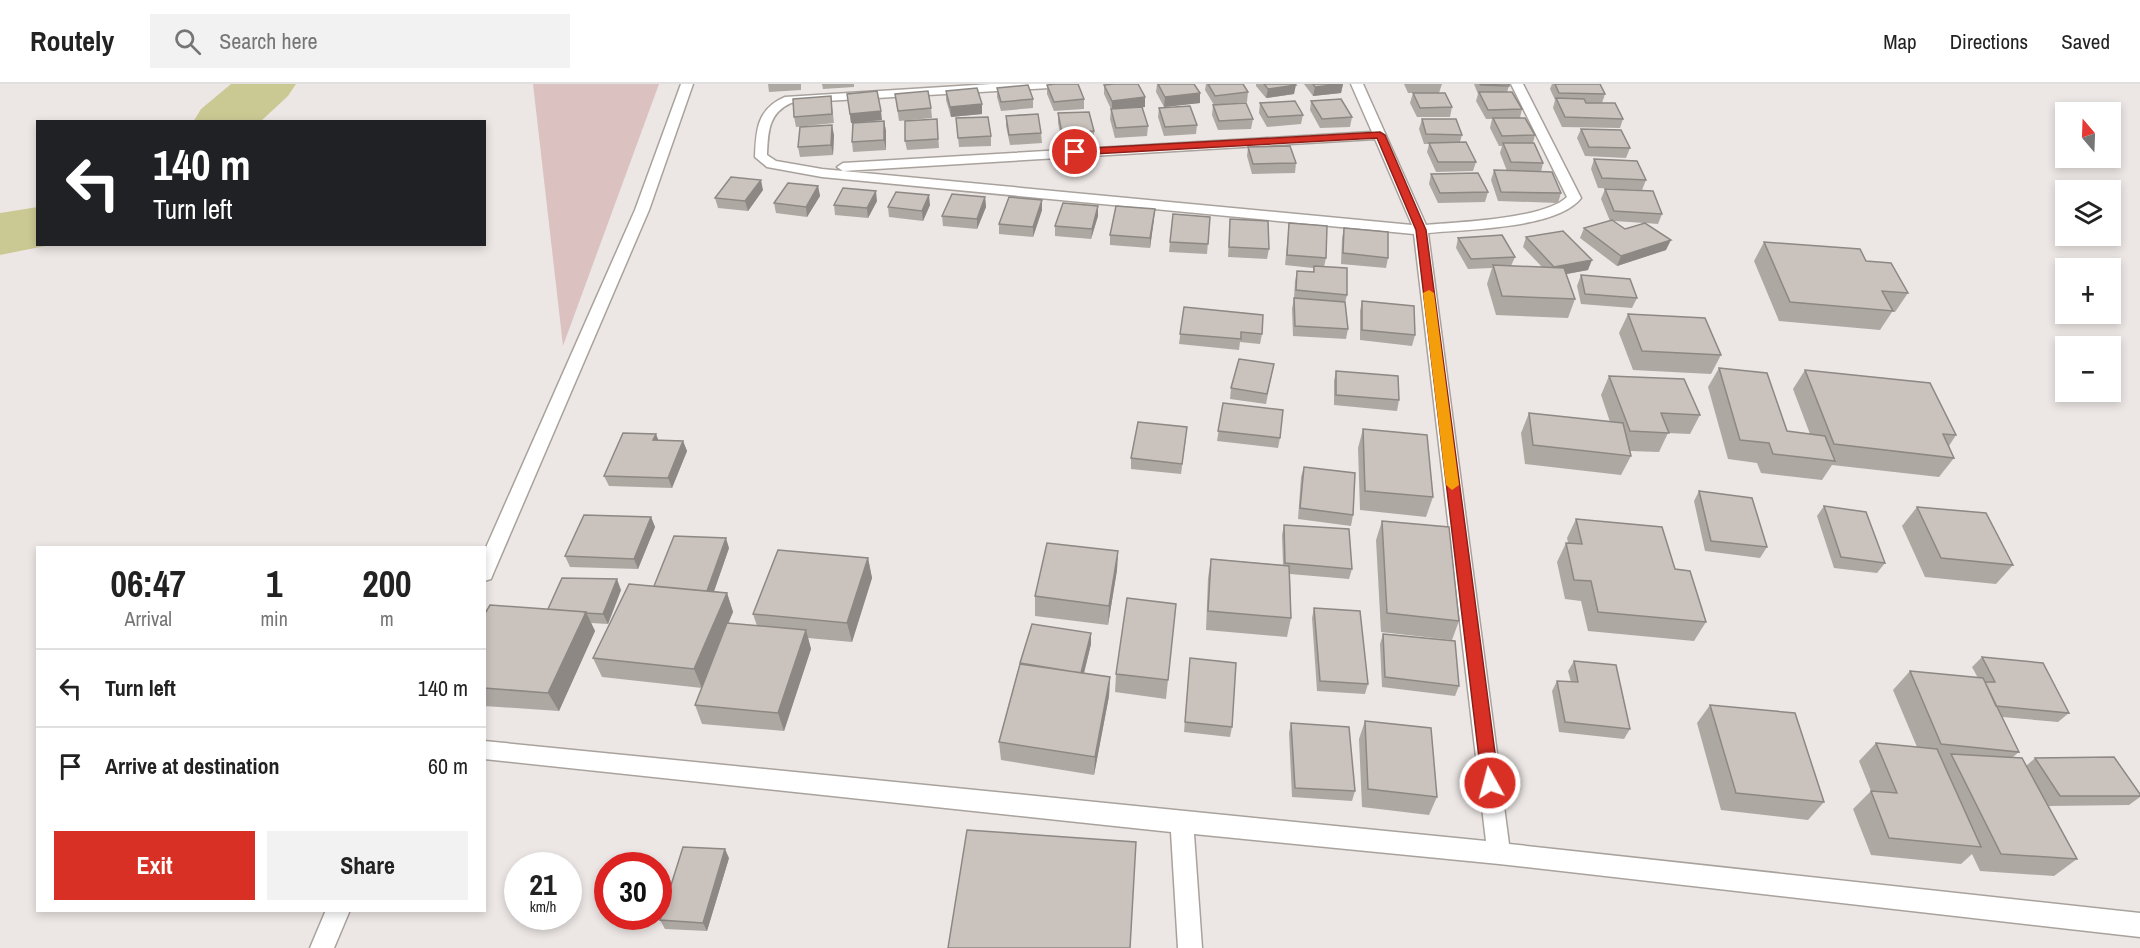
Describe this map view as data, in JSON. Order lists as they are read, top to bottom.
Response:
{
  "north": "top",
  "page": {
    "header": "Routely",
    "search": "Search here",
    "nav": ["Map", "Directions", "Saved"],
    "map_buttons": ["+", "−"],
    "turn": ["140 m", "Turn left"],
    "eta": [
      "06:47",
      "Arrival",
      "1",
      "min",
      "200",
      "m"
    ],
    "list": [
      {
        "name": "Turn left",
        "value": "140 m"
      },
      {
        "name": "Arrive at destination",
        "value": "60 m"
      }
    ],
    "buttons": ["Exit", "Share"],
    "speed": "21 km/h",
    "limit": "30"
  }
}
